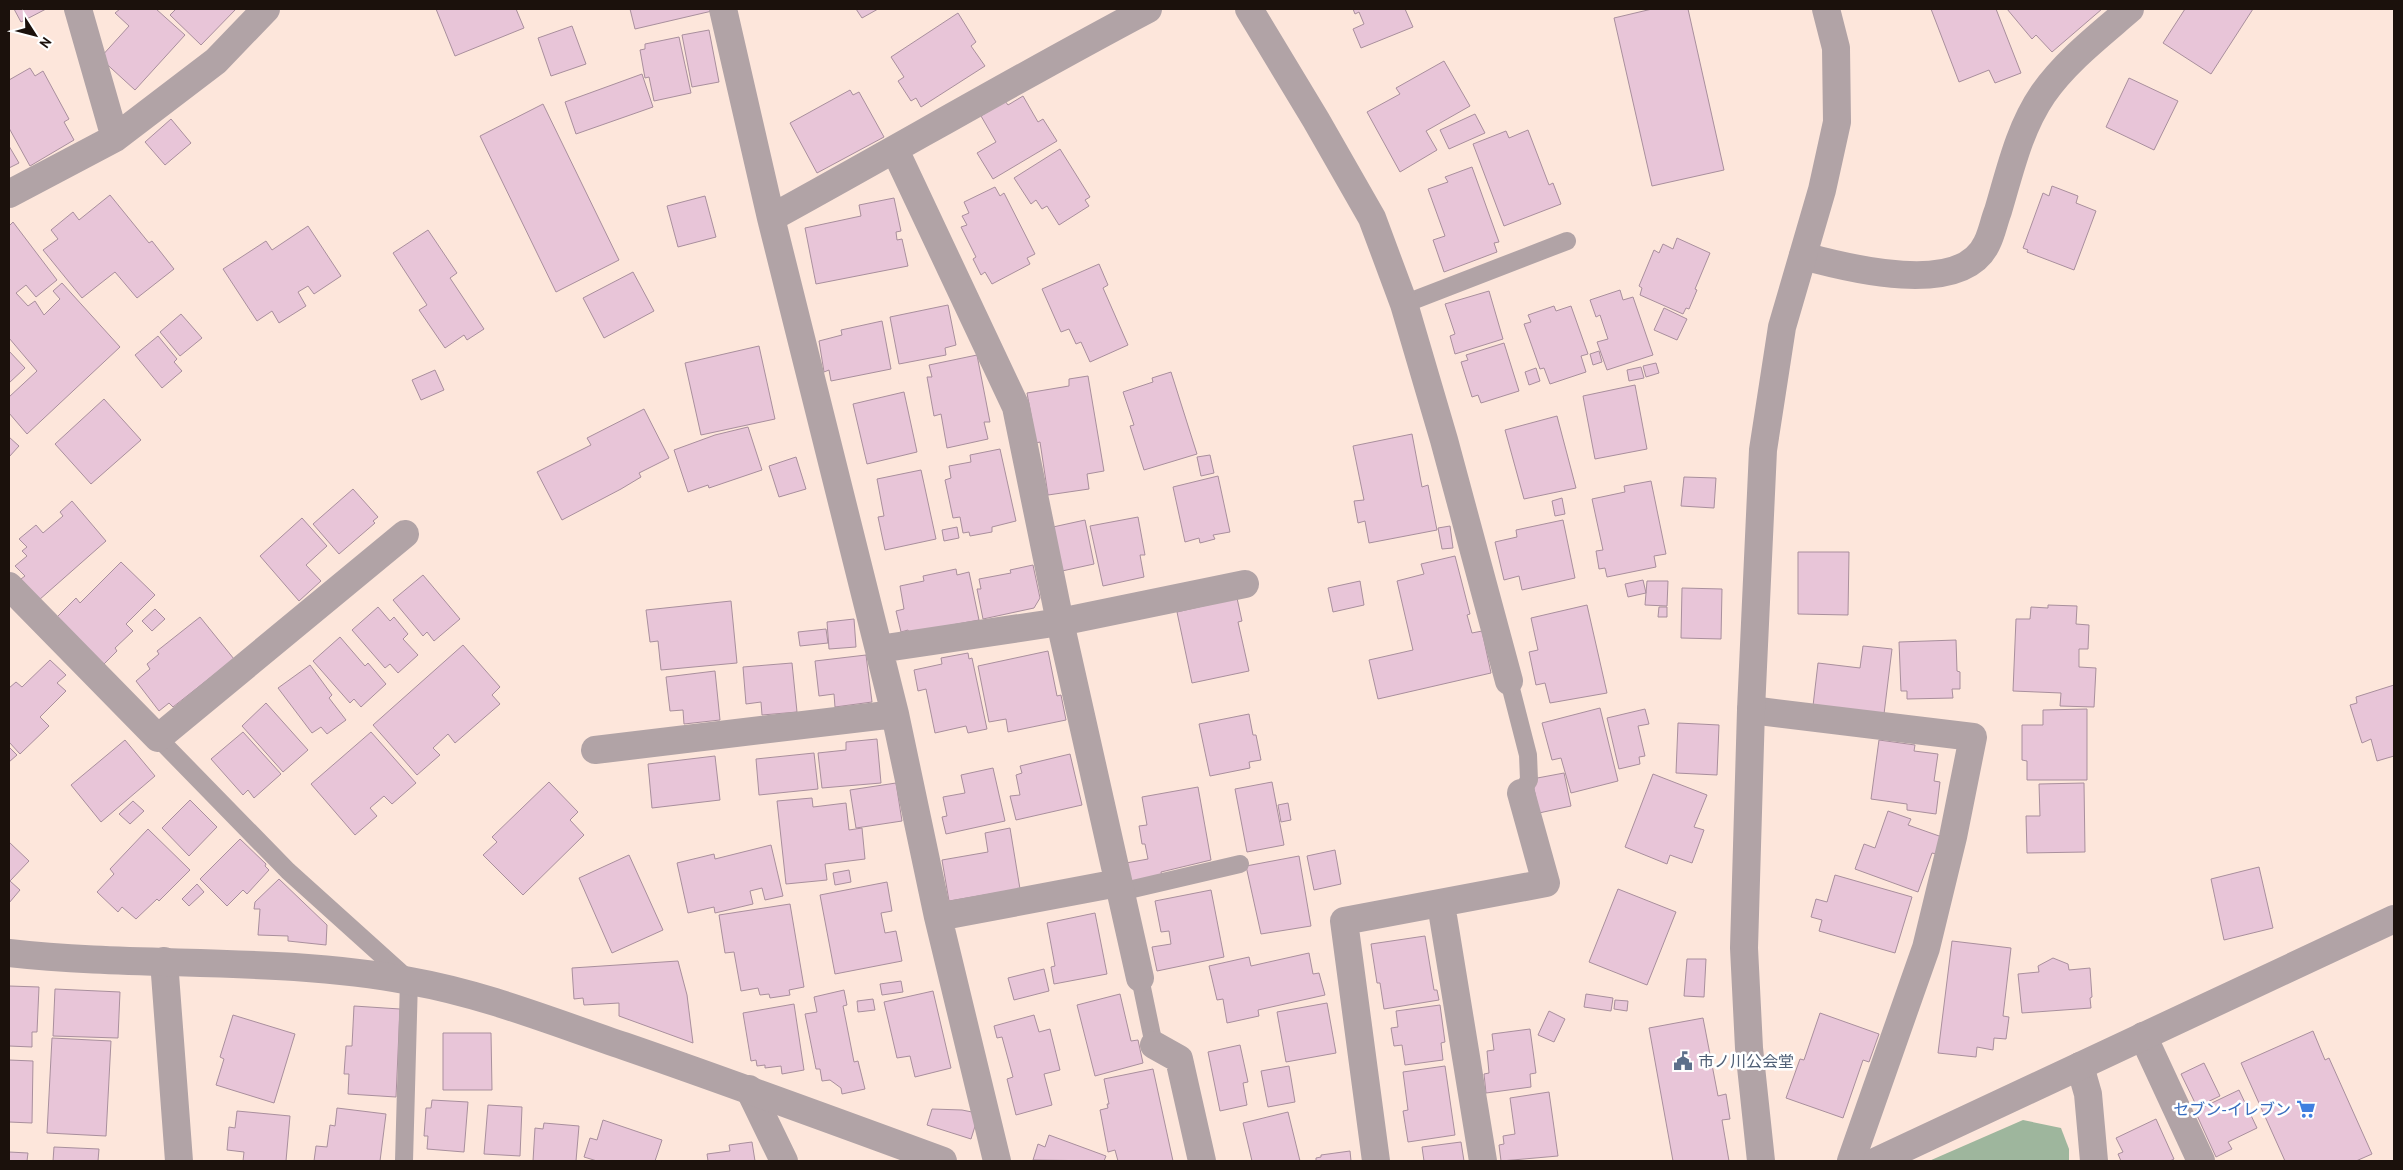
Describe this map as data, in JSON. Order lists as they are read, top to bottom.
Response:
{
  "places": {
    "public building": ["市ノ川公会堂"],
    "supermarket": ["セブン-イレブン"]
  },
  "north": "bottom right"
}
